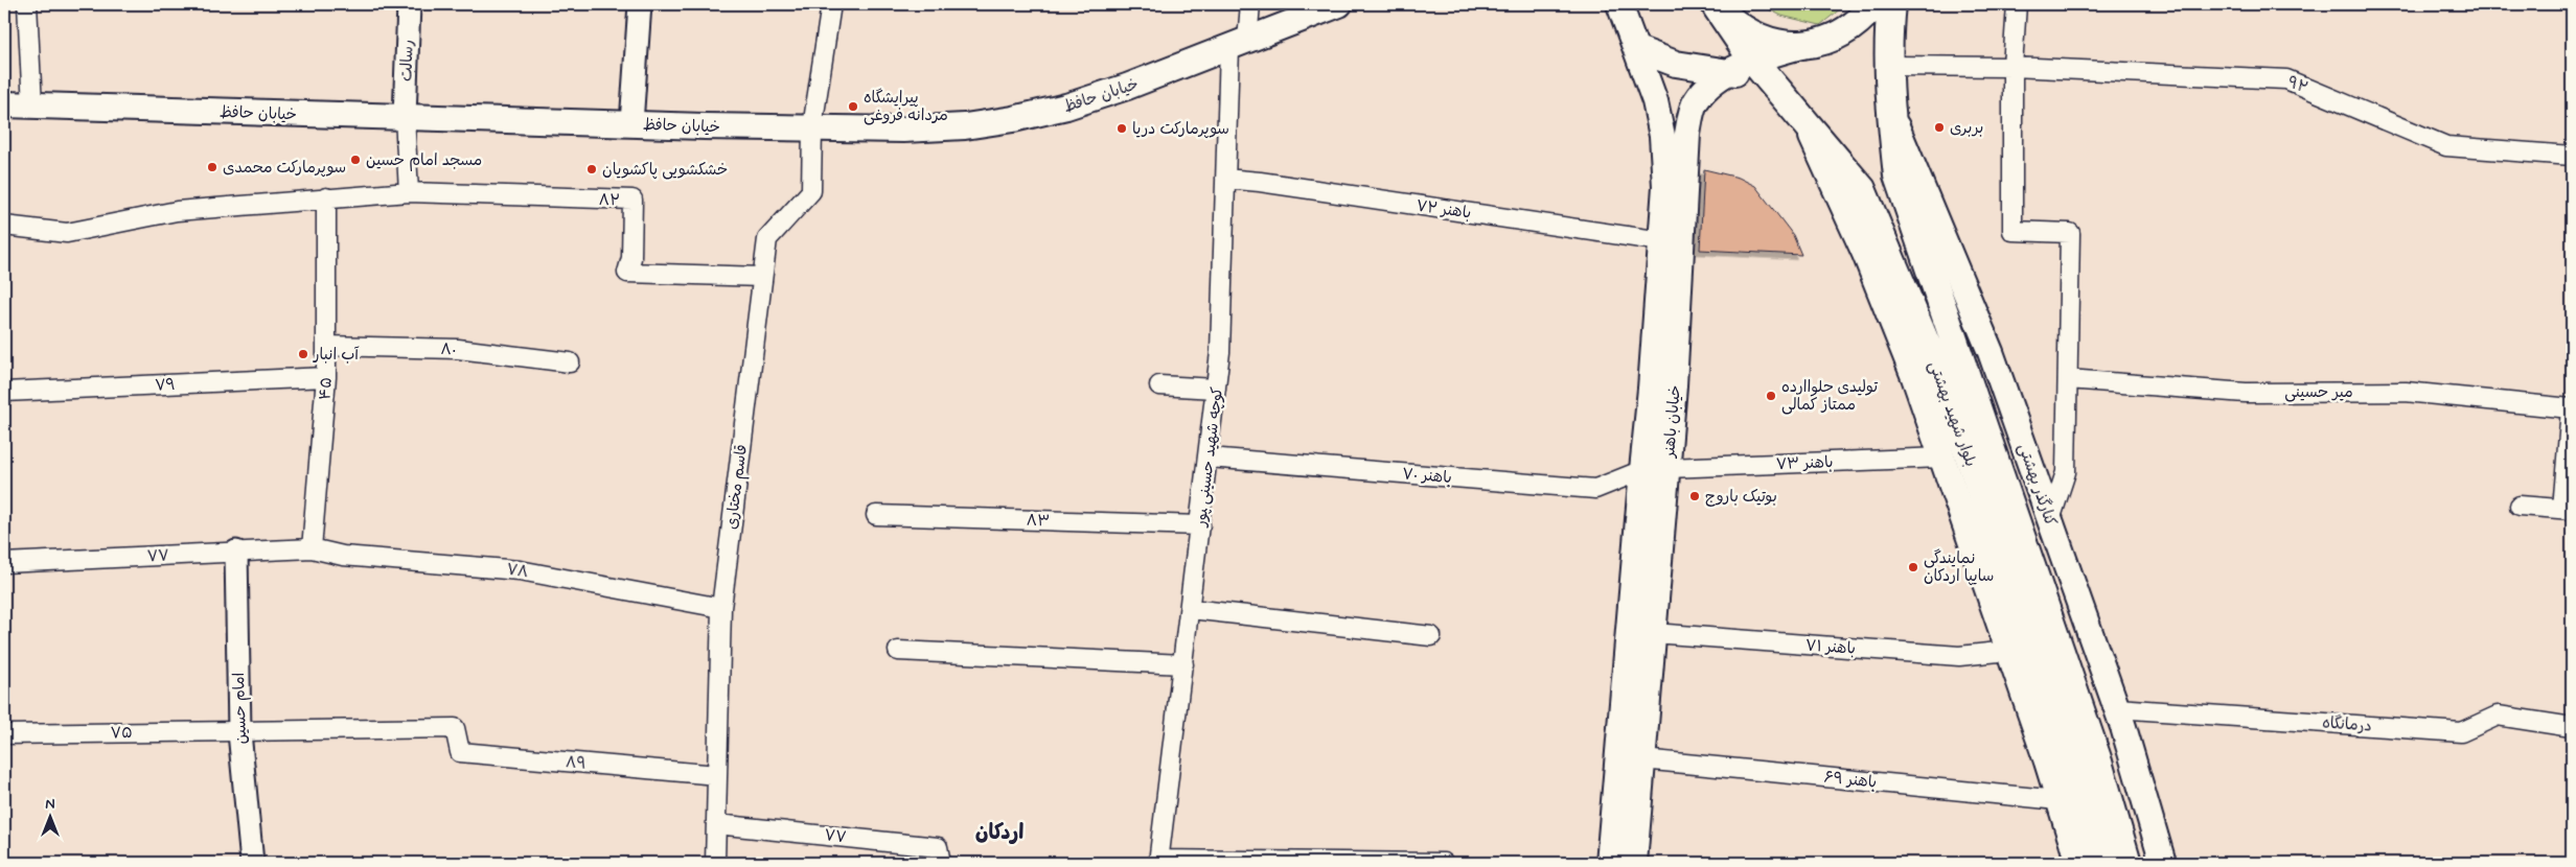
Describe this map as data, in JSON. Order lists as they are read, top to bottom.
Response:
{
  "streets": {
    "main road": [
      "خیابان حافظ",
      "بلوار شهید بهشتی",
      "خیابان باهنر",
      "کنارگذر بهشتی"
    ],
    "street": [
      "رسالت",
      "۹۲",
      "۸۲",
      "باهنر ۷۲",
      "۸۰",
      "۷۹",
      "۴۵",
      "میر حسینی",
      "کوچه شهید حسینی ‍پور",
      "باهنر ۷۳",
      "باهنر ۷۰",
      "قاسم مختاری",
      "۸۳",
      "۷۷",
      "۷۸",
      "باهنر ۷۱",
      "امام حسین",
      "درمانگاه",
      "۷۵",
      "۸۹",
      "باهنر ۶۹"
    ]
  },
  "crossings": [
    ["رسالت", "خیابان حافظ"],
    ["۹۲", "بلوار شهید بهشتی"],
    ["خیابان حافظ", "کوچه شهید حسینی ‍پور"],
    ["خیابان حافظ", "قاسم مختاری"],
    ["۸۲", "قاسم مختاری"],
    ["باهنر ۷۲", "خیابان باهنر"],
    ["باهنر ۷۲", "کوچه شهید حسینی ‍پور"],
    ["۸۰", "۴۵"],
    ["۷۹", "۴۵"],
    ["۴۵", "۷۷"],
    ["۴۵", "۷۸"],
    ["بلوار شهید بهشتی", "خیابان باهنر"],
    ["بلوار شهید بهشتی", "کنارگذر بهشتی"],
    ["خیابان باهنر", "باهنر ۷۳"],
    ["خیابان باهنر", "باهنر ۷۰"],
    ["خیابان باهنر", "باهنر ۷۱"],
    ["خیابان باهنر", "باهنر ۶۹"],
    ["کوچه شهید حسینی ‍پور", "باهنر ۷۰"],
    ["کوچه شهید حسینی ‍پور", "۸۳"],
    ["کنارگذر بهشتی", "درمانگاه"],
    ["قاسم مختاری", "۷۷"],
    ["قاسم مختاری", "۷۸"],
    ["قاسم مختاری", "۸۹"],
    ["۷۷", "۷۸"],
    ["۷۷", "امام حسین"],
    ["امام حسین", "۷۵"],
    ["۷۵", "۸۹"]
  ],
  "districts": ["اردکان"],
  "places": [
    "پیرایشگاه مردانه فروغی",
    "بربری",
    "سوپرمارکت دریا",
    "مسجد امام حسین",
    "سوپرمارکت محمدی",
    "خشکشویی پاکشویان",
    "آب انبار",
    "تولیدی حلواارده ممتاز کمالی",
    "بوتیک باروج",
    "نمایندگی سایپا اردکان"
  ],
  "north": "top"
}
